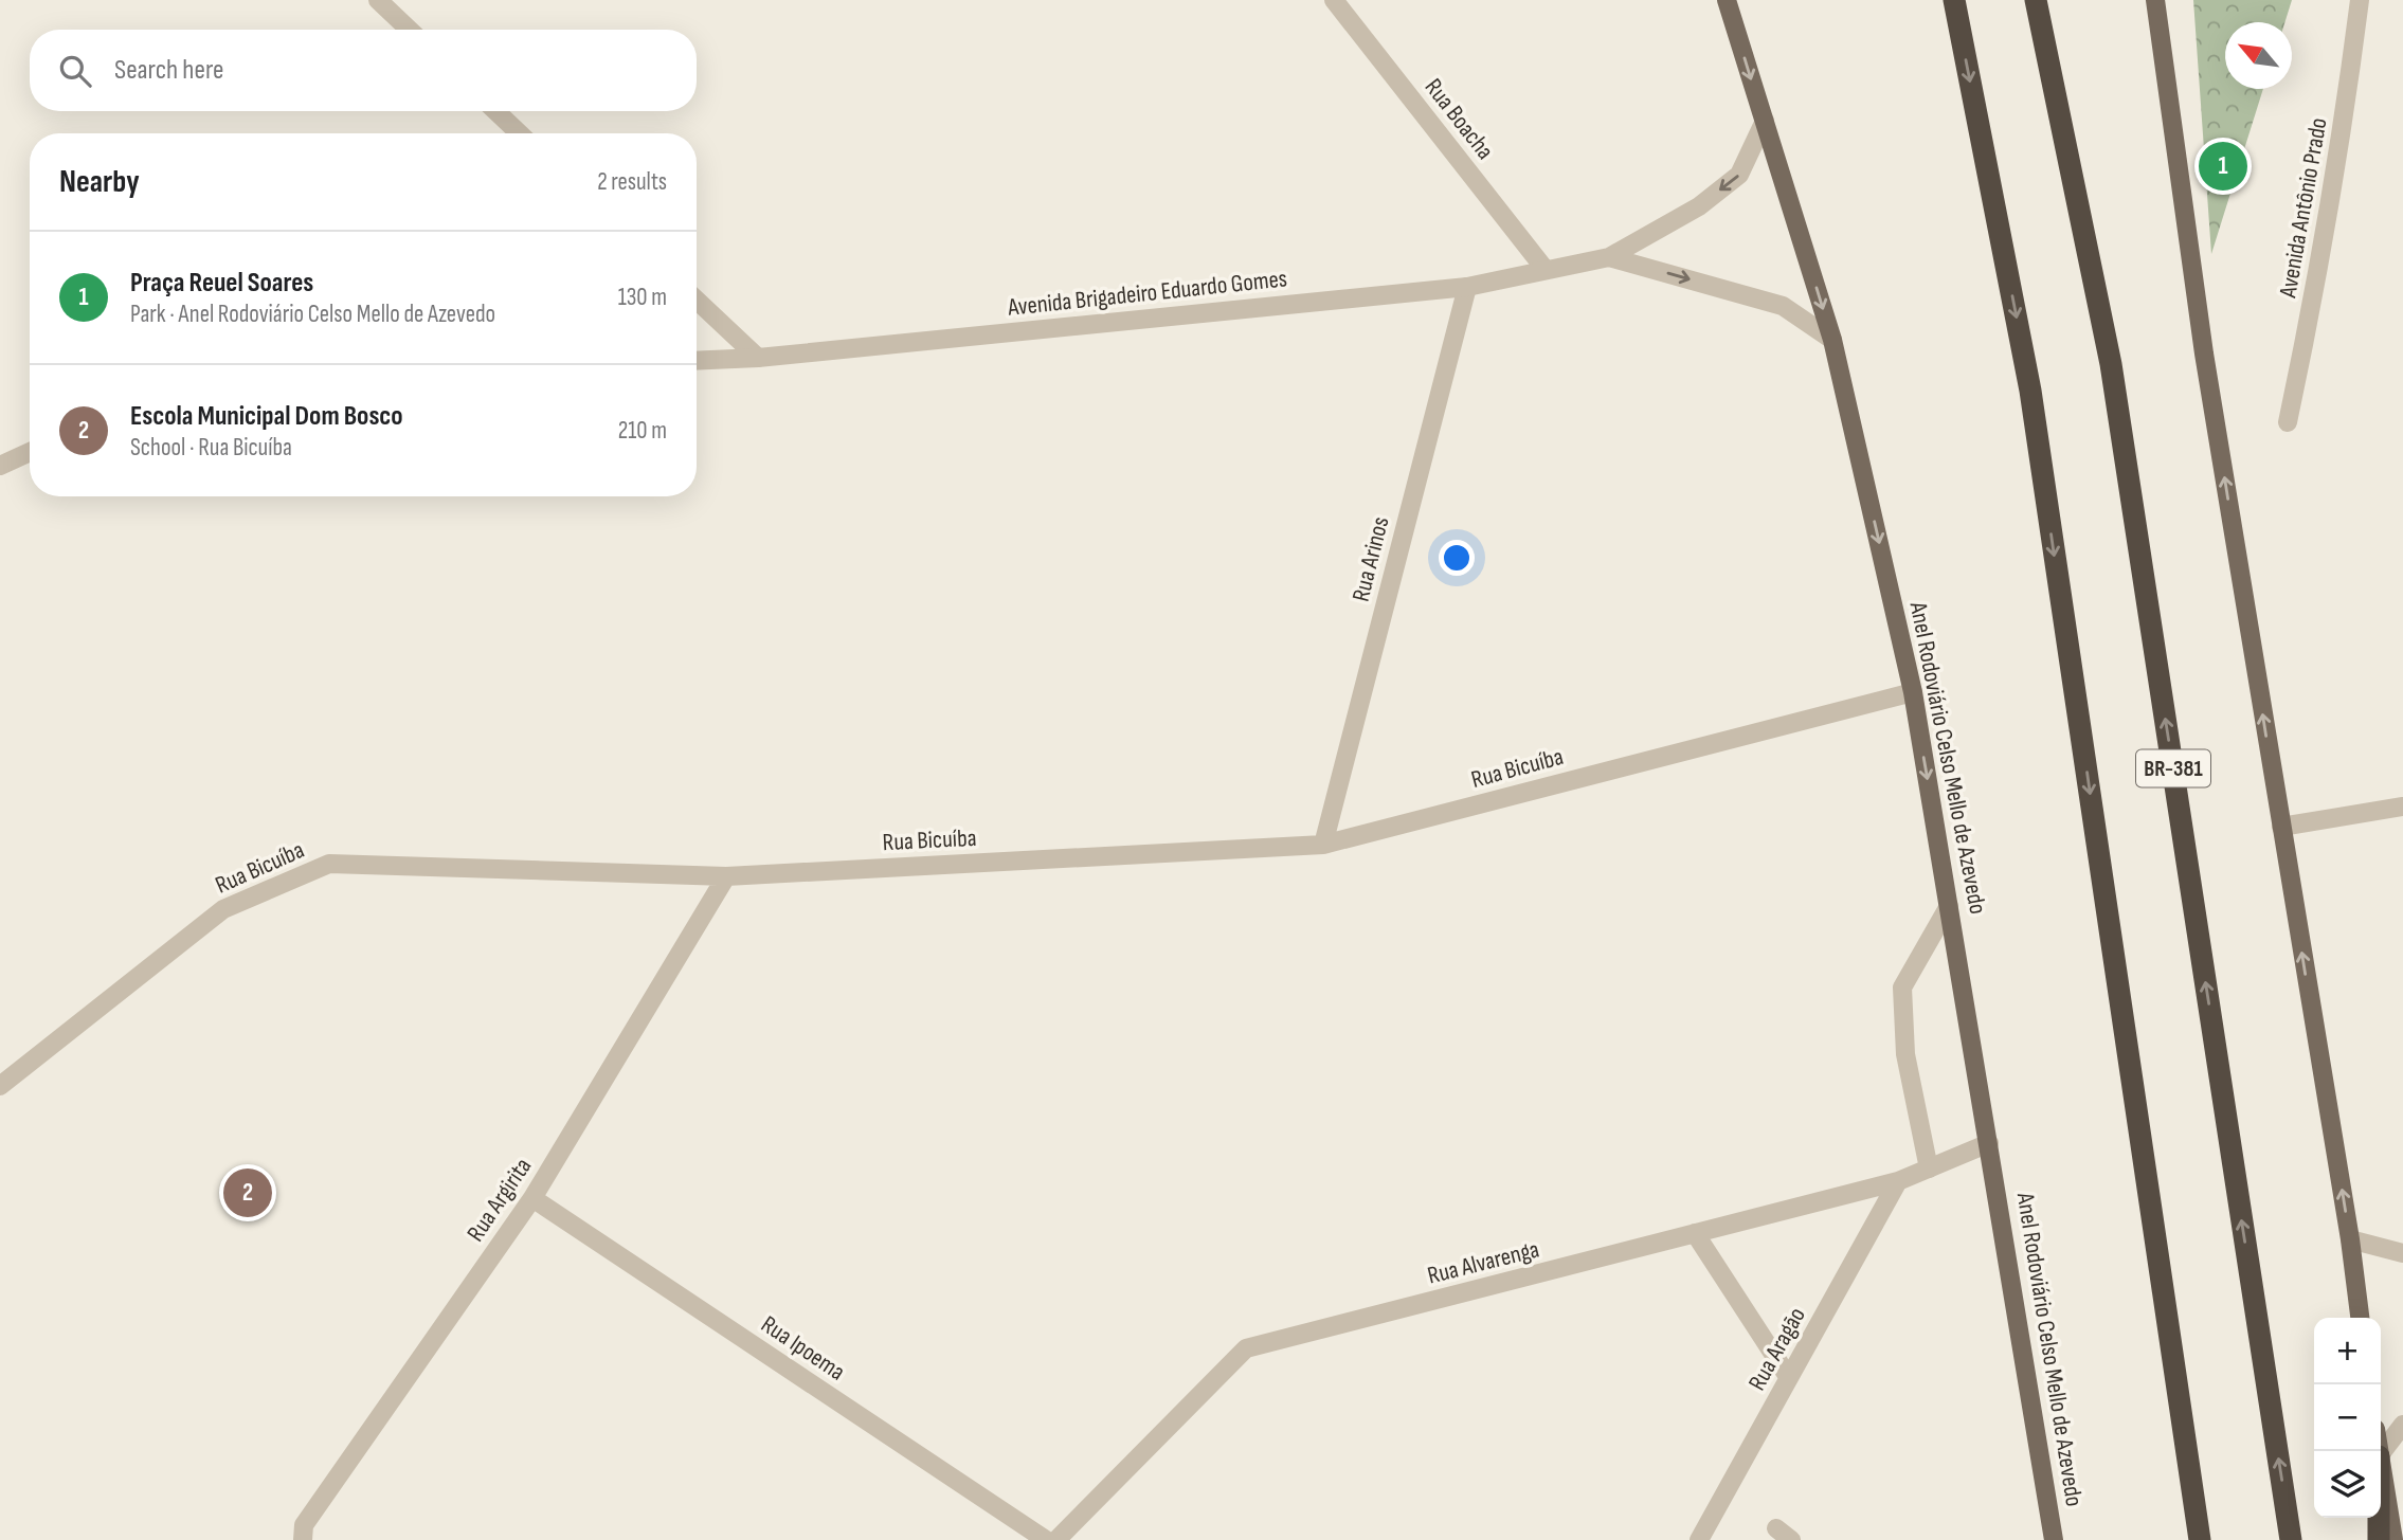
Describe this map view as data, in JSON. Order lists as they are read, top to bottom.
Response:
{
  "streets": {
    "highway": ["BR-381"],
    "main road": ["Anel Rodoviário Celso Mello de Azevedo"],
    "street": [
      "Rua Boacha",
      "Avenida Antônio Prado",
      "Avenida Brigadeiro Eduardo Gomes",
      "Rua Arinos",
      "Rua Bicuíba",
      "Rua Argirita",
      "Rua Alvarenga",
      "Rua Ipoema",
      "Rua Aragão"
    ]
  },
  "crossings": [
    ["Rua Boacha", "Avenida Brigadeiro Eduardo Gomes"],
    ["Avenida Brigadeiro Eduardo Gomes", "Rua Arinos"],
    ["Avenida Brigadeiro Eduardo Gomes", "Anel Rodoviário Celso Mello de Azevedo"],
    ["Rua Arinos", "Rua Bicuíba"],
    ["Anel Rodoviário Celso Mello de Azevedo", "Rua Bicuíba"],
    ["Anel Rodoviário Celso Mello de Azevedo", "Rua Alvarenga"],
    ["Rua Bicuíba", "Rua Argirita"],
    ["Rua Argirita", "Rua Ipoema"],
    ["Rua Alvarenga", "Rua Aragão"]
  ],
  "one_way": ["Anel Rodoviário Celso Mello de Azevedo"],
  "north": "top left",
  "page": {
    "search": "Search here",
    "heading": ["Nearby", "2 results"],
    "pins": ["1", "2"],
    "list": [
      {
        "mark": "1",
        "name": "Praça Reuel Soares",
        "note": "Park · Anel Rodoviário Celso Mello de Azevedo",
        "value": "130 m"
      },
      {
        "mark": "2",
        "name": "Escola Municipal Dom Bosco",
        "note": "School · Rua Bicuíba",
        "value": "210 m"
      }
    ],
    "map_buttons": ["+", "−"]
  }
}
